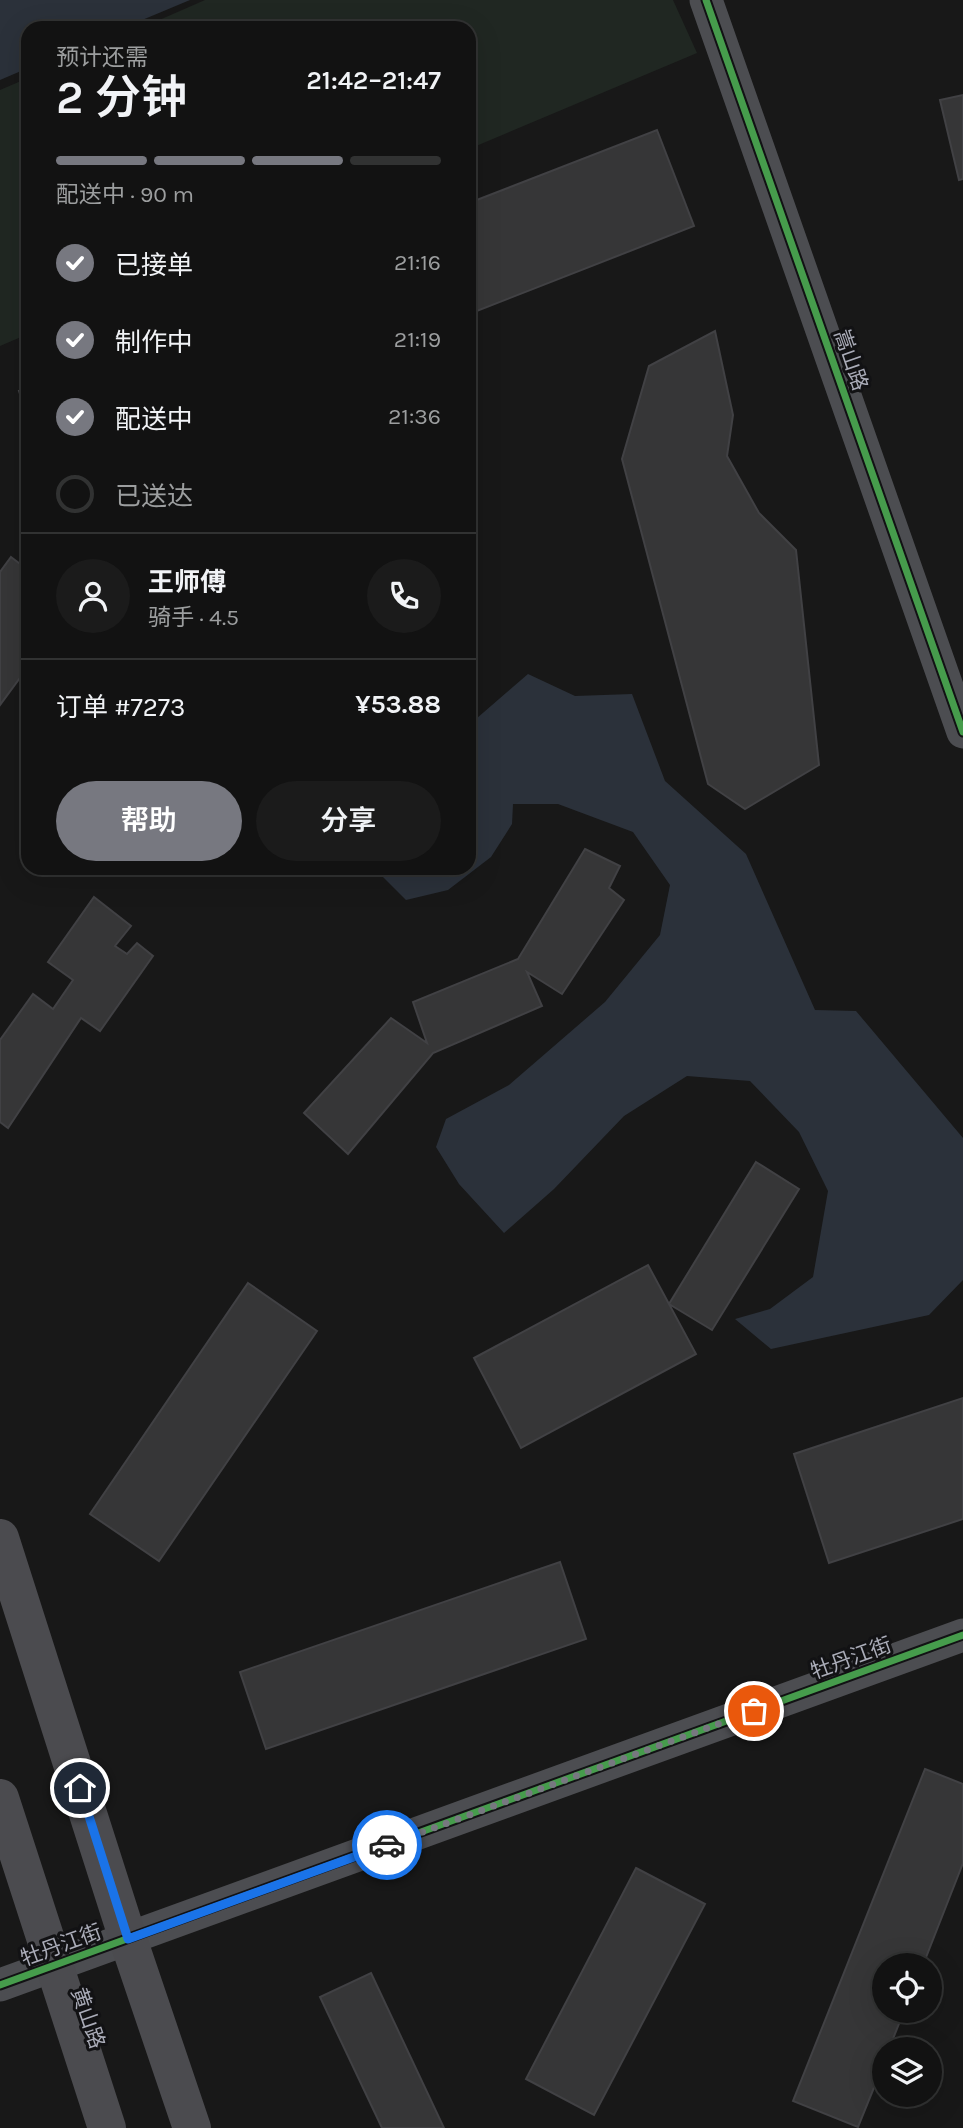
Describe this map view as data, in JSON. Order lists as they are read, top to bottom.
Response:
{
  "streets": {
    "main road": ["黄山路"],
    "street": ["嵩山路", "牡丹江街"]
  },
  "crossings": [
    ["牡丹江街", "黄山路"]
  ],
  "page": {
    "heading": ["2 分钟", "预计还需", "21:42–21:47"],
    "panel": [
      "王师傅",
      "骑手 · 4.5",
      "订单 #7273",
      "¥53.88"
    ],
    "bar": "配送中 · 90 m",
    "list": [
      ["已接单", "21:16"],
      ["制作中", "21:19"],
      ["配送中", "21:36"],
      "已送达"
    ],
    "buttons": ["帮助", "分享"]
  }
}
